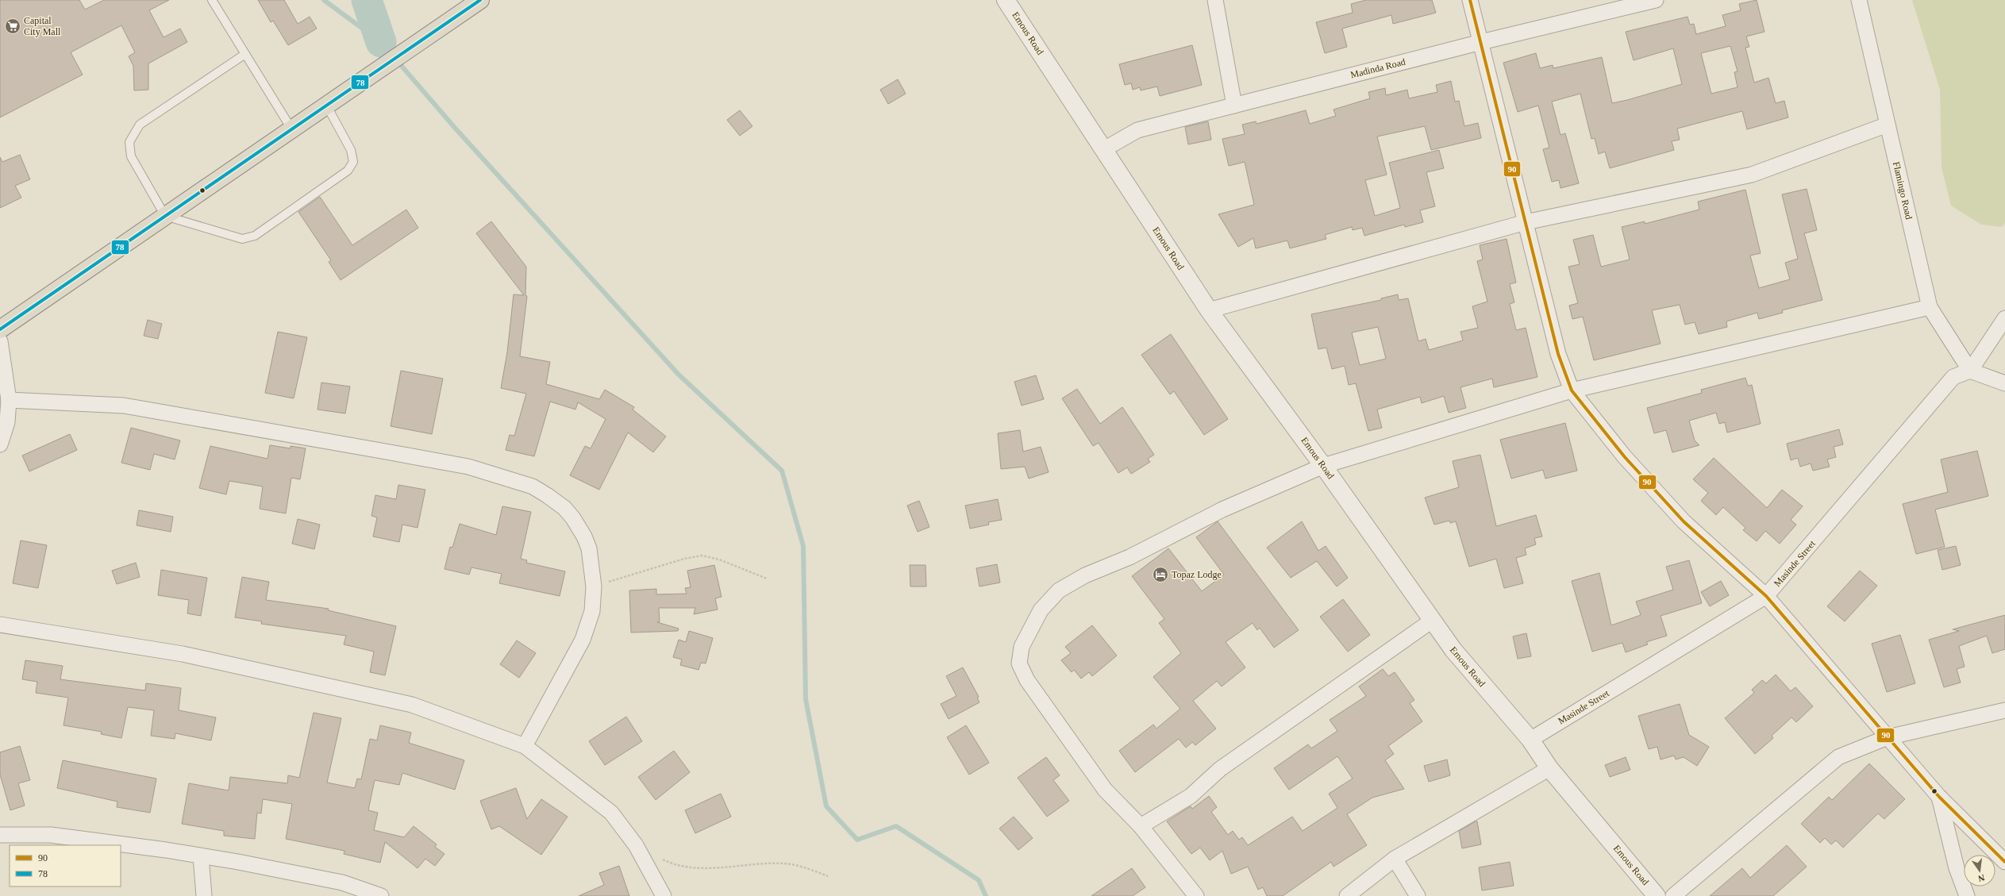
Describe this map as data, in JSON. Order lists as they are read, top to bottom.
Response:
{
  "streets": {
    "street": [
      "Emous Road",
      "Madinda Road",
      "Flamingo Road",
      "Masinde Street"
    ]
  },
  "crossings": [
    ["Emous Road", "Madinda Road"],
    ["Emous Road", "Masinde Street"],
    ["Flamingo Road", "Masinde Street"]
  ],
  "places": {
    "supermarket": ["Capital City Mall"],
    "hotel": ["Topaz Lodge"]
  },
  "lines": ["transit line 90", "transit line 78"],
  "legend": ["90", "78"],
  "north": "bottom"
}
